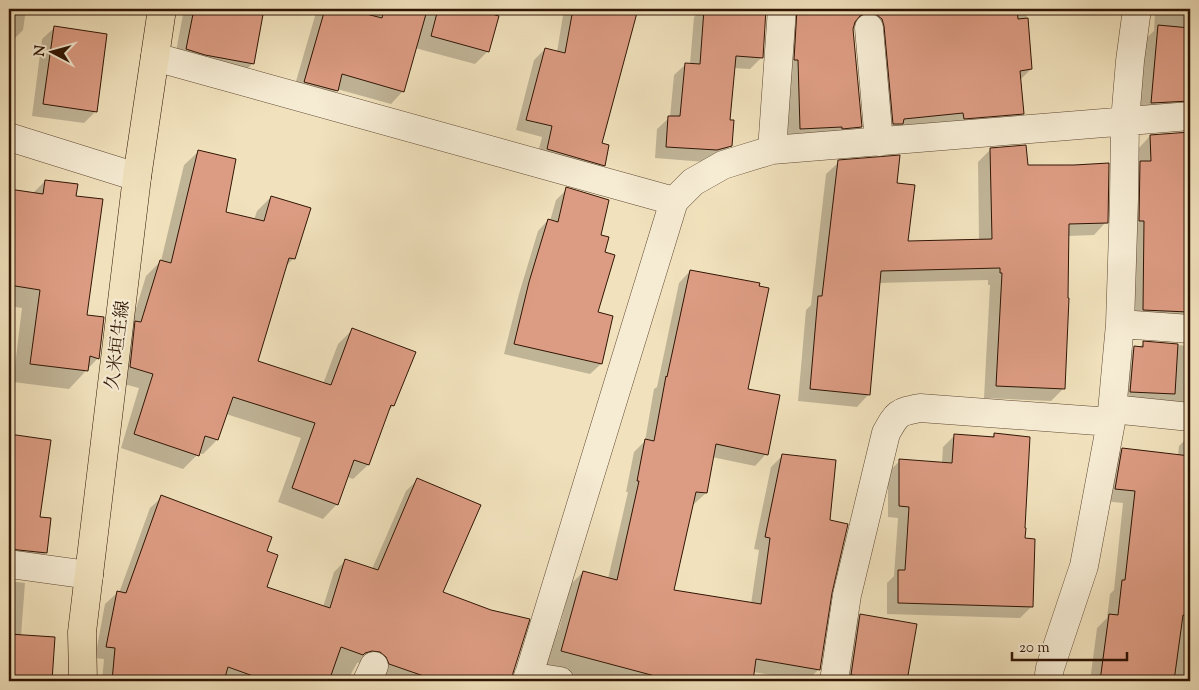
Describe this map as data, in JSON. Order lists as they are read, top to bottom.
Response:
{
  "streets": {
    "main road": ["久米垣生線"]
  },
  "scale_bar": "20 m",
  "north": "left"
}
